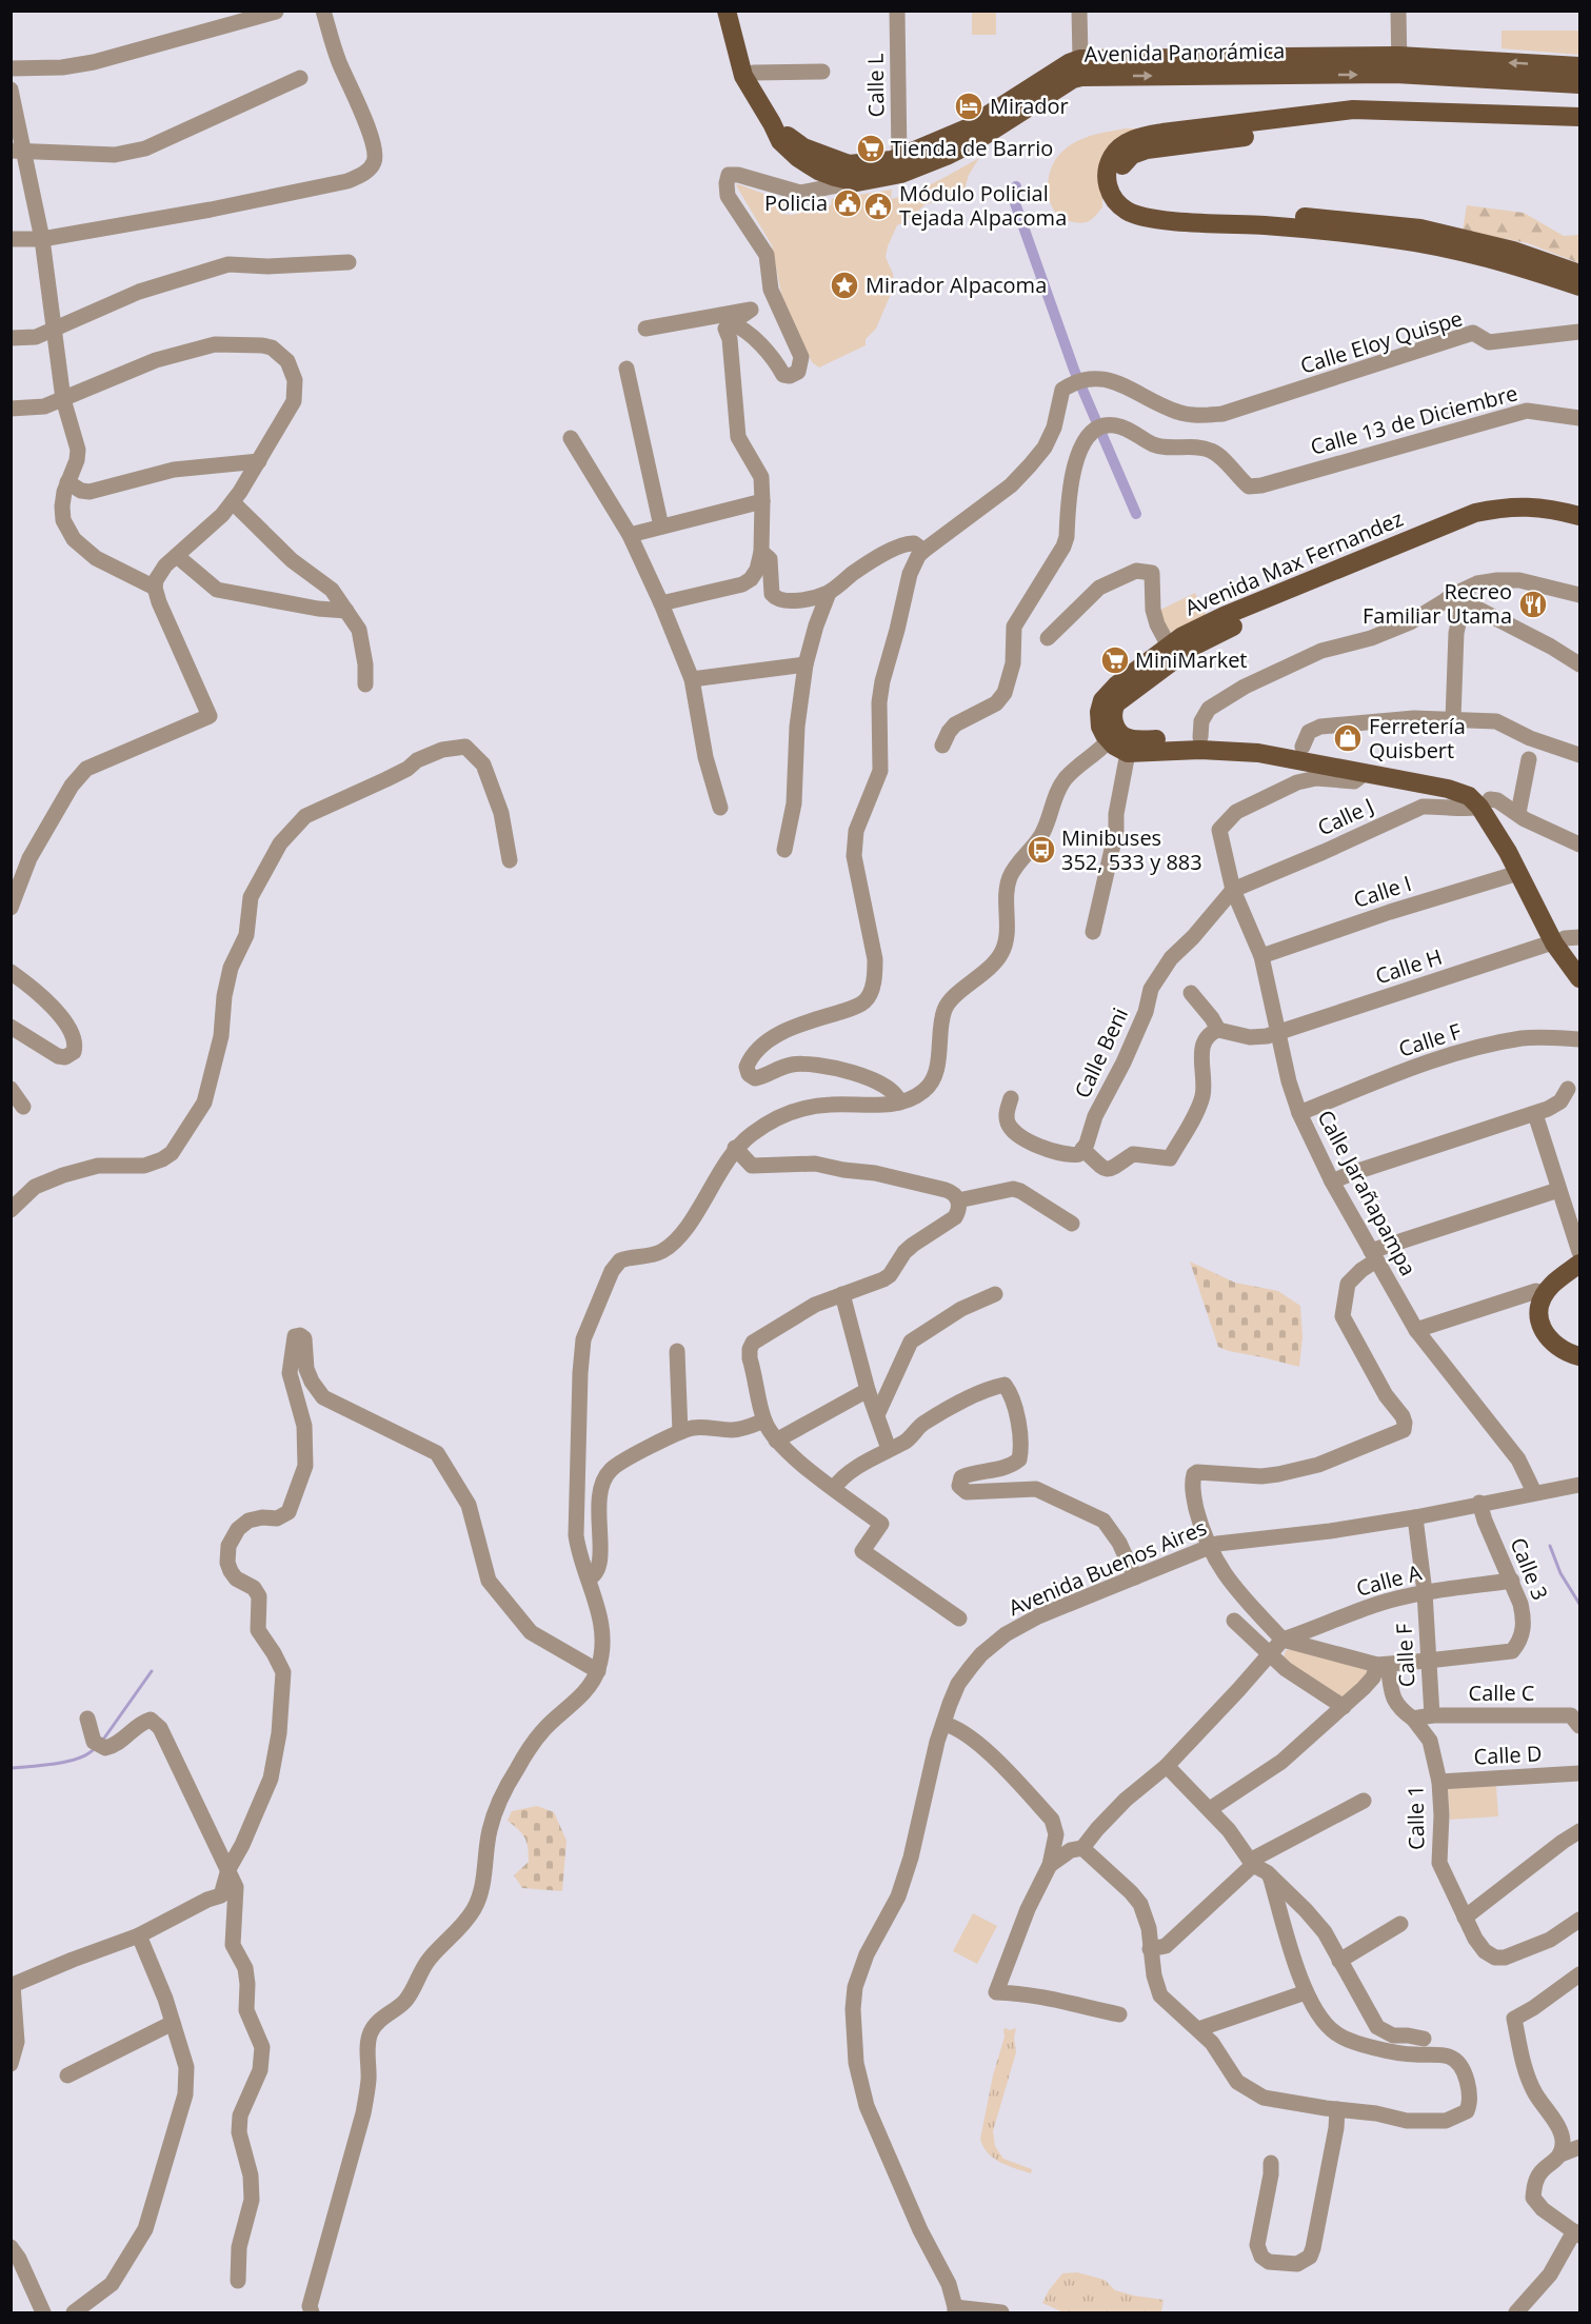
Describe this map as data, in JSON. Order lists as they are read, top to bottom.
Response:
{
  "streets": {
    "main road": ["Avenida Panorámica", "Avenida Max Fernandez"],
    "street": [
      "Calle L",
      "Calle Eloy Quispe",
      "Calle 13 de Diciembre",
      "Calle J",
      "Calle I",
      "Calle H",
      "Calle F",
      "Calle Beni",
      "Calle Jarañapampa",
      "Avenida Buenos Aires",
      "Calle 3",
      "Calle A",
      "Calle C",
      "Calle D",
      "Calle 1"
    ]
  },
  "crossings": [
    ["Avenida Panorámica", "Calle L"],
    ["Calle J", "Calle Beni"],
    ["Calle J", "Calle Jarañapampa"],
    ["Calle I", "Calle Jarañapampa"],
    ["Calle H", "Calle Jarañapampa"],
    ["Calle F", "Calle Jarañapampa"],
    ["Calle F", "Avenida Buenos Aires"],
    ["Calle F", "Calle 3"],
    ["Calle F", "Calle A"],
    ["Calle F", "Calle C"],
    ["Calle Beni", "Calle Jarañapampa"],
    ["Calle Jarañapampa", "Avenida Buenos Aires"],
    ["Avenida Buenos Aires", "Calle 3"],
    ["Calle 3", "Calle A"],
    ["Calle C", "Calle 1"],
    ["Calle D", "Calle 1"]
  ],
  "places": {
    "hotel": ["Mirador"],
    "supermarket": ["Tienda de Barrio", "MiniMarket"],
    "public building": ["Policia", "Módulo Policial Tejada Alpacoma"],
    "place": ["Mirador Alpacoma"],
    "restaurant": ["Recreo Familiar Utama"],
    "shop": ["Ferretería Quisbert"],
    "bus stop": ["Minibuses 352, 533 y 883"]
  }
}
